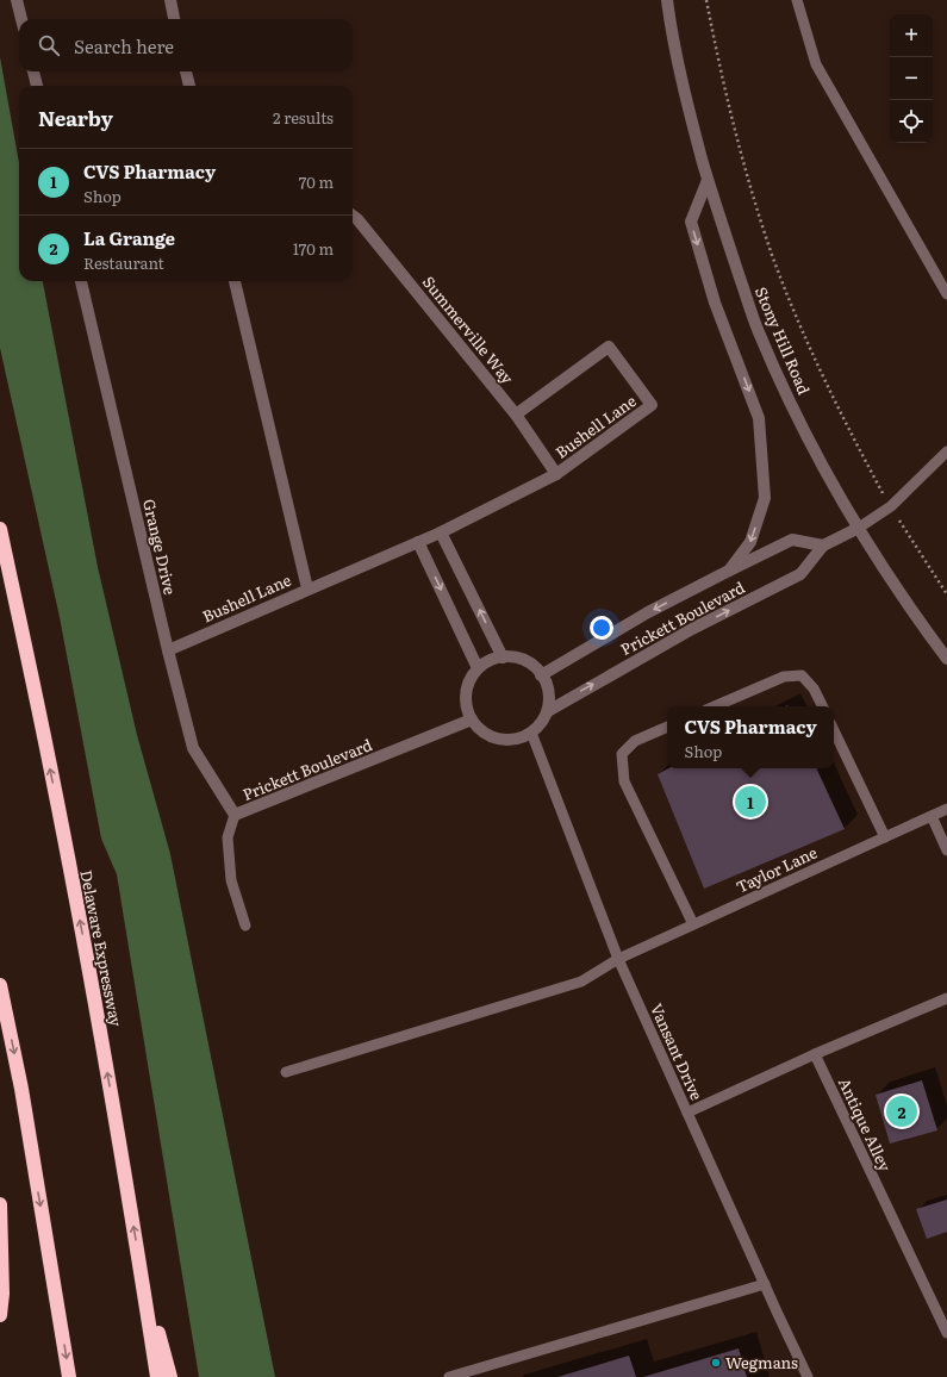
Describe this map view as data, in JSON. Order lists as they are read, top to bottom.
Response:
{
  "streets": {
    "highway": ["Delaware Expressway"],
    "street": [
      "Summerville Way",
      "Stony Hill Road",
      "Bushell Lane",
      "Grange Drive",
      "Prickett Boulevard"
    ],
    "lane": ["Taylor Lane", "Vansant Drive", "Antique Alley"]
  },
  "crossings": [
    ["Summerville Way", "Bushell Lane"],
    ["Stony Hill Road", "Prickett Boulevard"],
    ["Bushell Lane", "Grange Drive"],
    ["Grange Drive", "Prickett Boulevard"],
    ["Prickett Boulevard", "Vansant Drive"],
    ["Taylor Lane", "Vansant Drive"]
  ],
  "places": ["Wegmans"],
  "page": {
    "map_buttons": ["+", "−"],
    "search": "Search here",
    "heading": ["Nearby", "2 results"],
    "list": [
      {
        "mark": "1",
        "name": "CVS Pharmacy",
        "note": "Shop",
        "value": "70 m"
      },
      {
        "mark": "2",
        "name": "La Grange",
        "note": "Restaurant",
        "value": "170 m"
      }
    ],
    "popup": ["CVS Pharmacy", "Shop"],
    "pins": ["1", "2"]
  }
}
